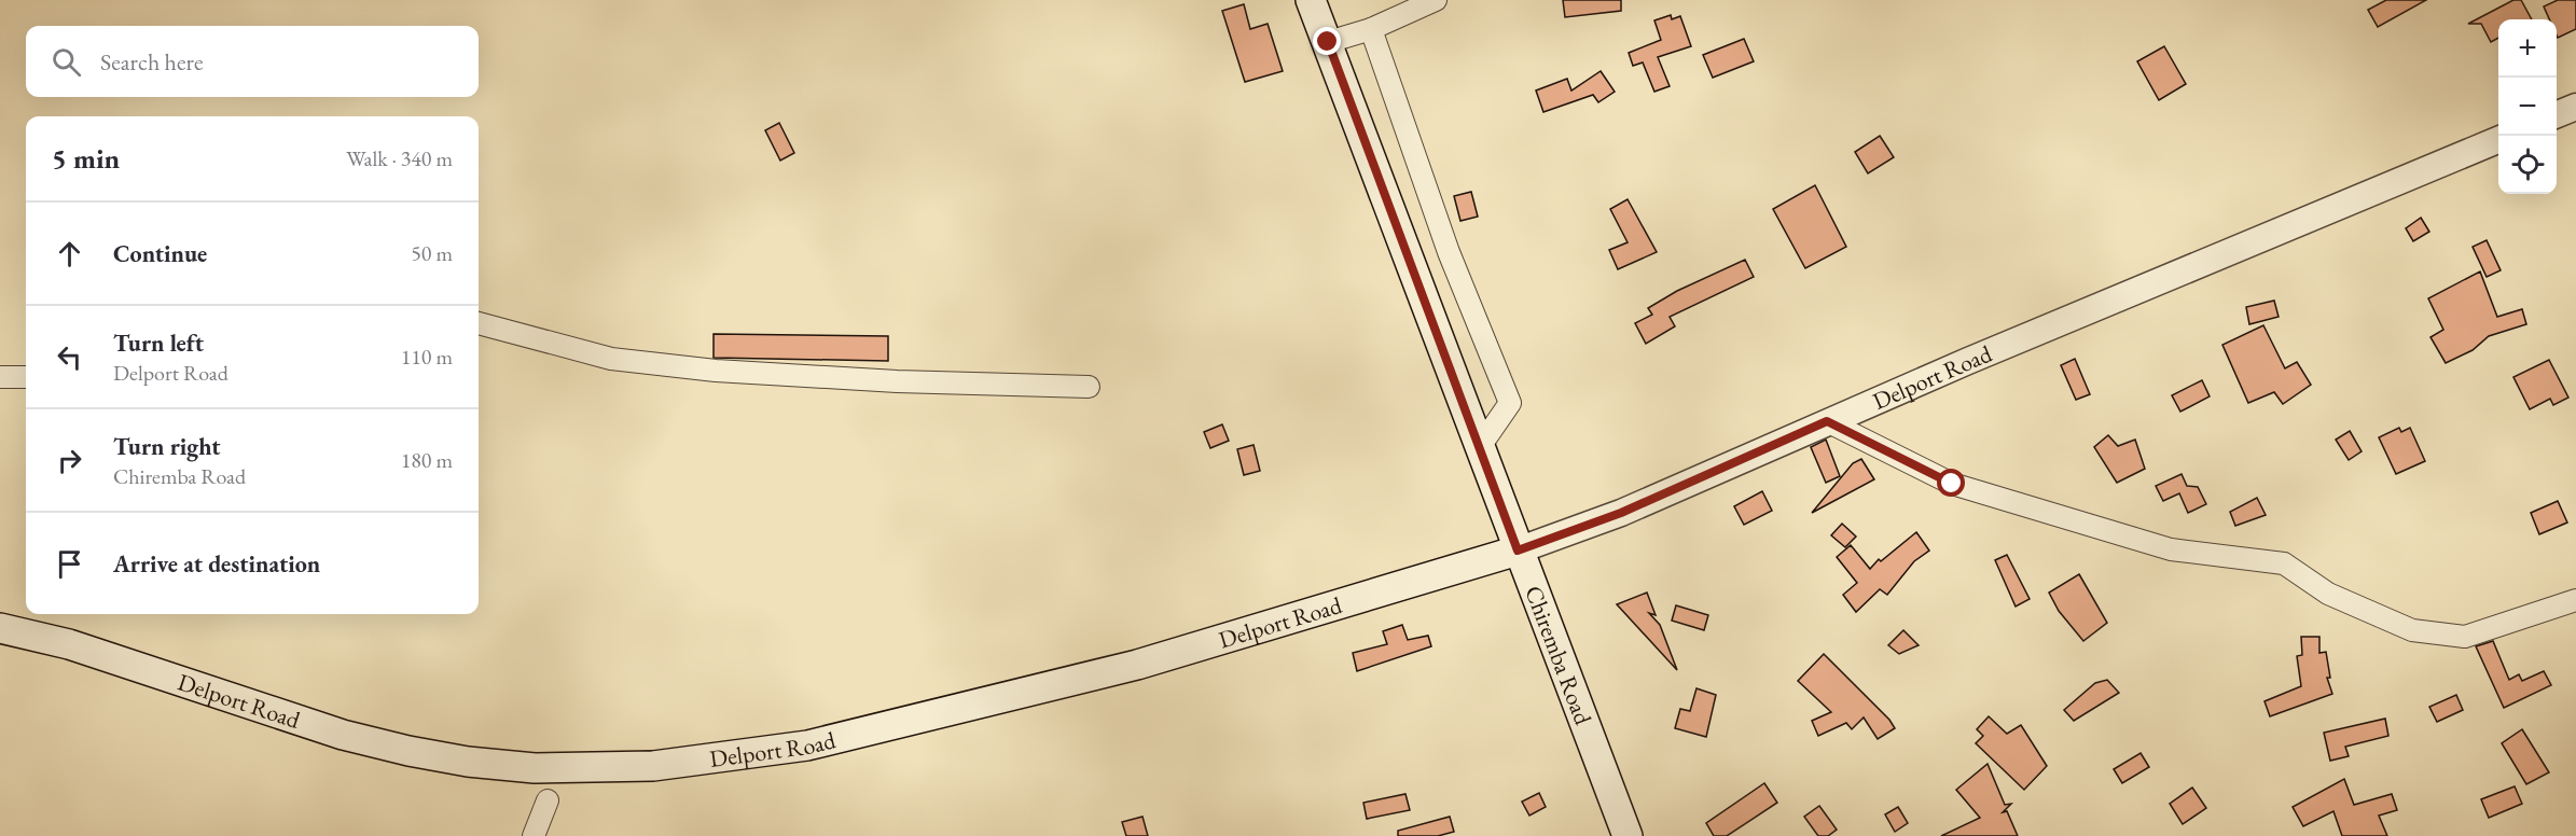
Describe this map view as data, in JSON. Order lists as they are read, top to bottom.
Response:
{
  "streets": {
    "main road": ["Delport Road", "Chiremba Road"]
  },
  "crossings": [
    ["Delport Road", "Chiremba Road"]
  ],
  "page": {
    "map_buttons": ["+", "−"],
    "search": "Search here",
    "heading": ["5 min", "Walk · 340 m"],
    "list": [
      ["Continue", "50 m"],
      ["Turn left", "Delport Road", "110 m"],
      ["Turn right", "Chiremba Road", "180 m"],
      "Arrive at destination"
    ]
  }
}
